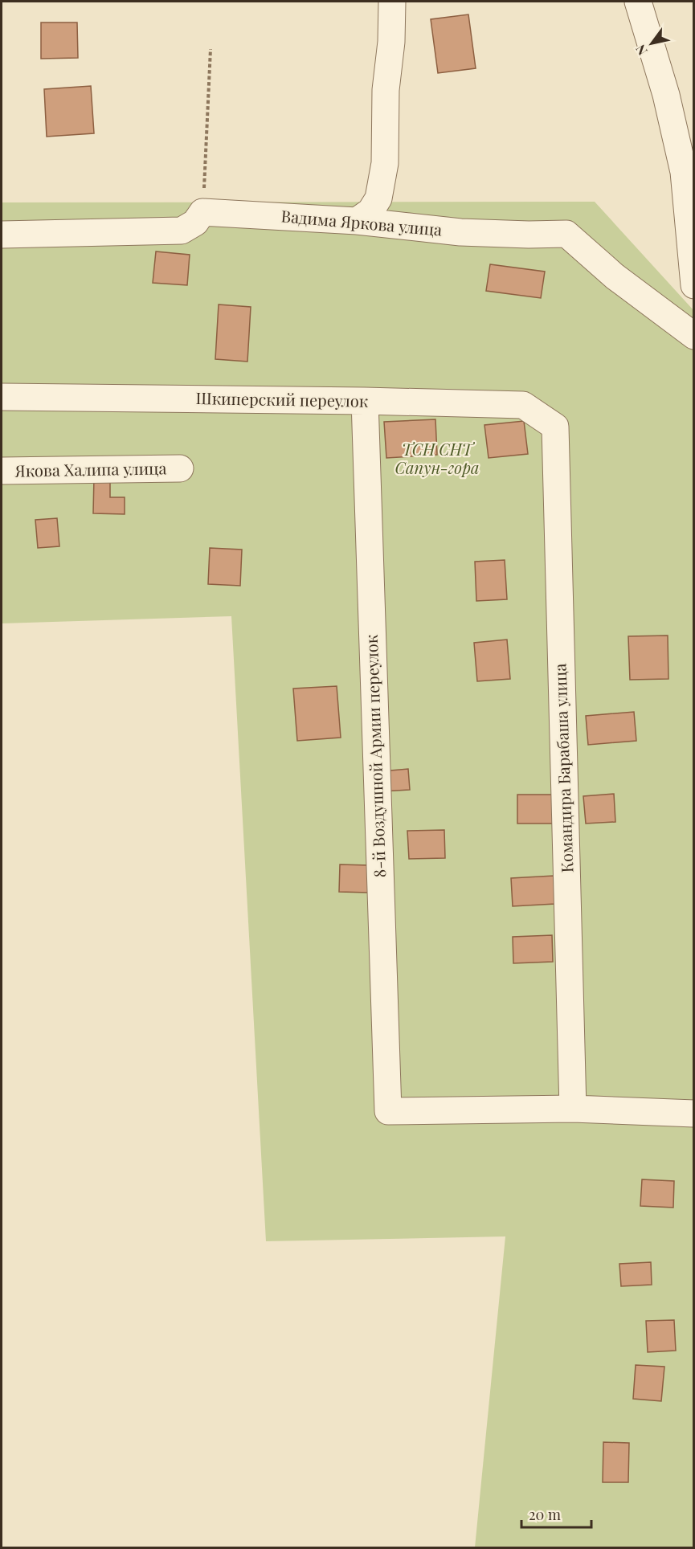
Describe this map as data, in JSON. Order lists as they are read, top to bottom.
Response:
{
  "streets": {
    "lane": [
      "Вадима Яркова улица",
      "Шкиперский переулок",
      "Якова Халипа улица",
      "8-й Воздушной Армии переулок",
      "Командира Барабаша улица"
    ]
  },
  "crossings": [
    ["Шкиперский переулок", "8-й Воздушной Армии переулок"],
    ["Шкиперский переулок", "Командира Барабаша улица"],
    ["8-й Воздушной Армии переулок", "Командира Барабаша улица"]
  ],
  "parks": ["ТСН СНТ Сапун-гора"],
  "scale_bar": "20 m",
  "north": "bottom left"
}
